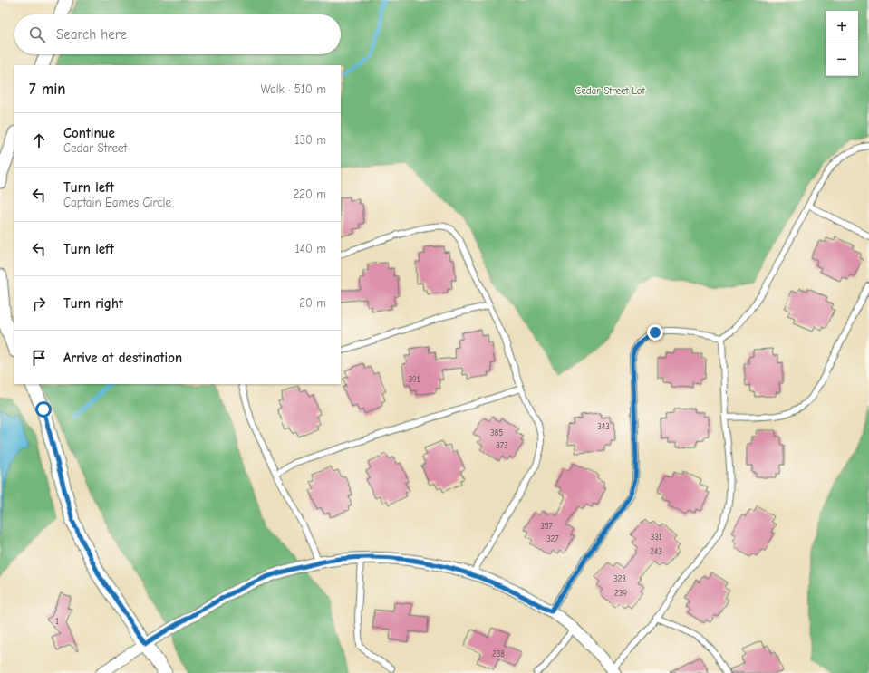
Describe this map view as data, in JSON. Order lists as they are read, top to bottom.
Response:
{
  "parks": ["Cedar Street Lot"],
  "house_numbers": [
    "391",
    "343",
    "385",
    "373",
    "357",
    "331",
    "327",
    "243",
    "323",
    "239",
    "1",
    "238"
  ],
  "page": {
    "map_buttons": ["+", "−"],
    "search": "Search here",
    "heading": ["7 min", "Walk · 510 m"],
    "list": [
      ["Continue", "Cedar Street", "130 m"],
      ["Turn left", "Captain Eames Circle", "220 m"],
      ["Turn left", "140 m"],
      ["Turn right", "20 m"],
      "Arrive at destination"
    ]
  }
}
